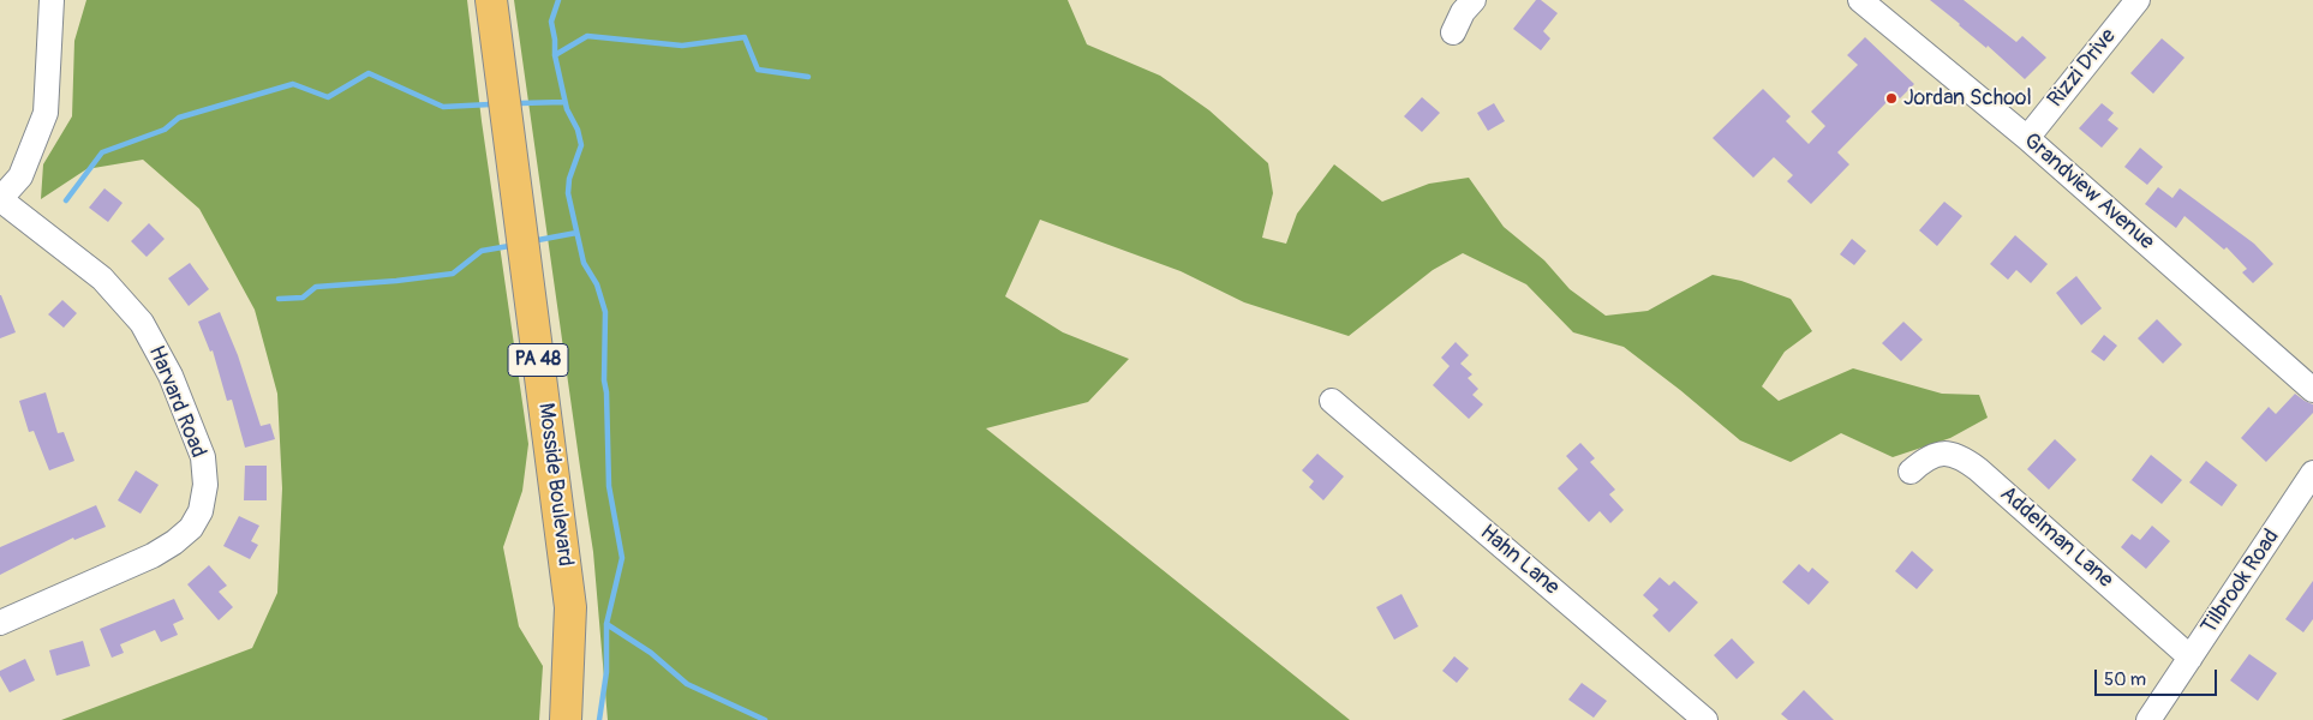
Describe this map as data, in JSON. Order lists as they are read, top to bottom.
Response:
{
  "streets": {
    "main road": ["PA 48", "Mosside Boulevard"],
    "street": [
      "Rizzi Drive",
      "Grandview Avenue",
      "Harvard Road",
      "Addelman Lane",
      "Hahn Lane",
      "Tilbrook Road"
    ]
  },
  "crossings": [
    ["Rizzi Drive", "Grandview Avenue"],
    ["Addelman Lane", "Tilbrook Road"]
  ],
  "places": ["Jordan School"],
  "scale_bar": "50 m"
}
